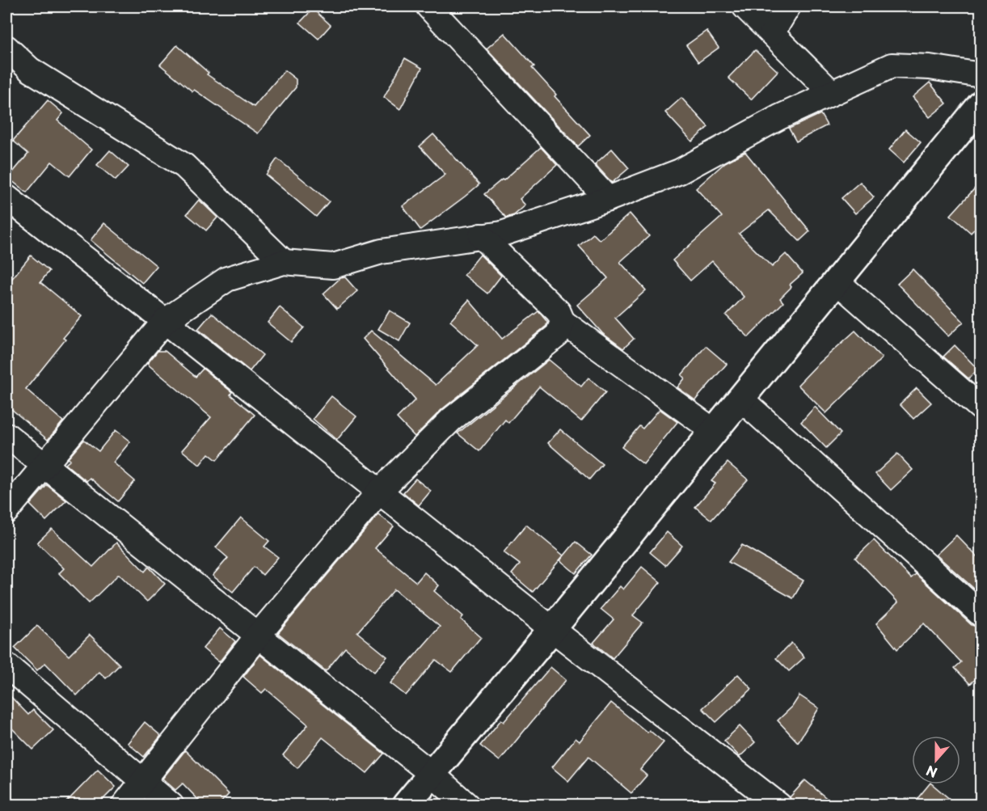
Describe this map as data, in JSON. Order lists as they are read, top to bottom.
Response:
{
  "north": "bottom"
}
